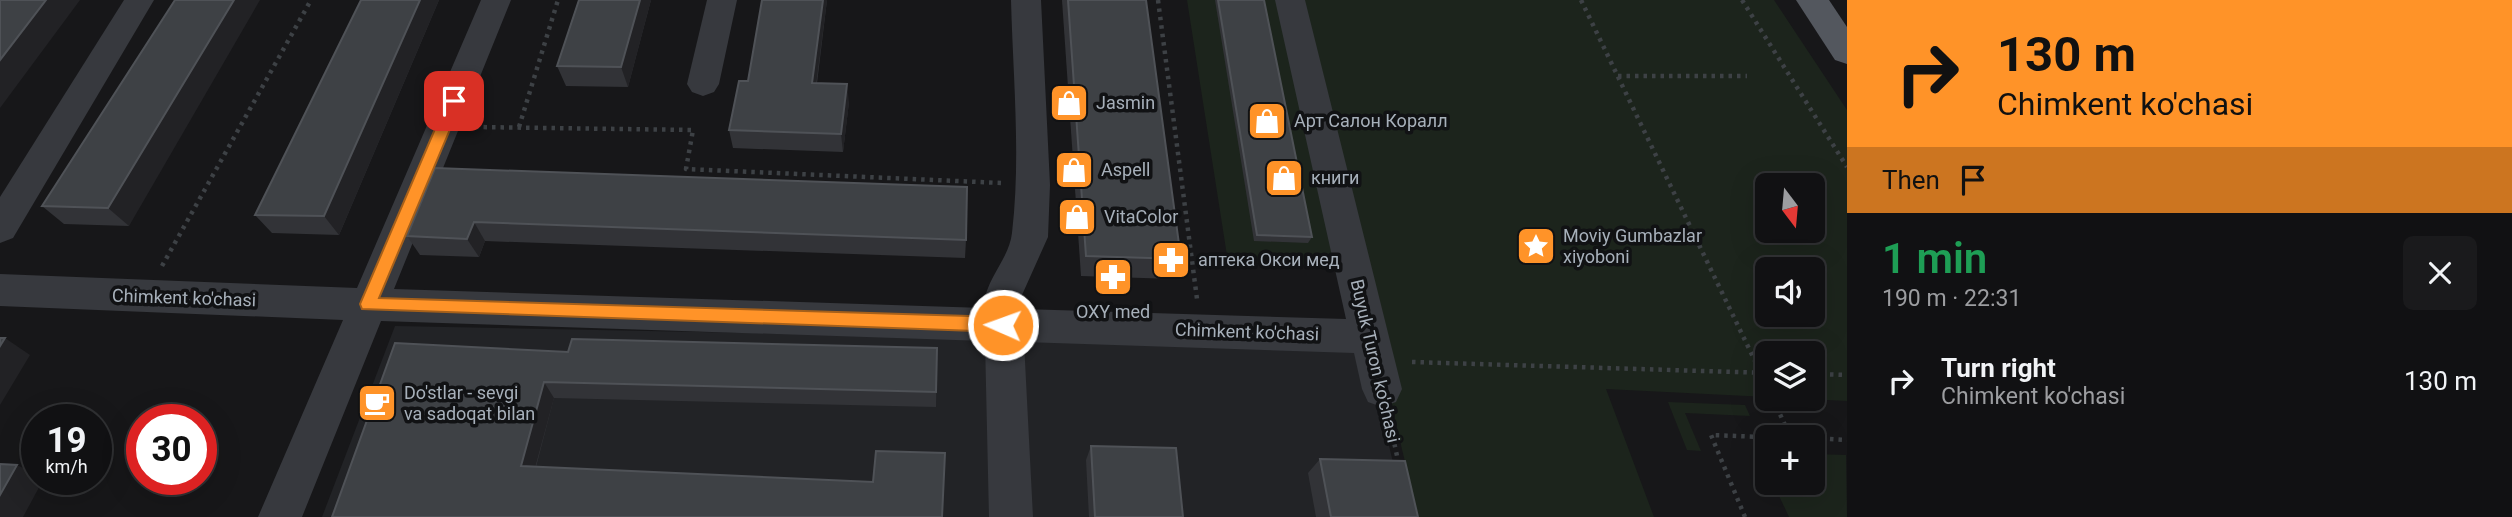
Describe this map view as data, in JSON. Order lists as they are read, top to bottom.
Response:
{
  "streets": {
    "street": ["Chimkent ko'chasi", "Buyuk Turon ko'chasi"]
  },
  "crossings": [
    ["Chimkent ko'chasi", "Buyuk Turon ko'chasi"]
  ],
  "places": {
    "shop": [
      "Jasmin",
      "Арт Салон Коралл",
      "Aspell",
      "книги",
      "VitaColor"
    ],
    "place": ["Moviy Gumbazlar xiyoboni"],
    "pharmacy": ["аптека Окси мед", "OXY med"],
    "cafe": ["Do'stlar - sevgi va sadoqat bilan"]
  },
  "north": "bottom",
  "page": {
    "turn": ["130 m", "Chimkent ko'chasi"],
    "then": "Then",
    "map_buttons": "+",
    "heading": ["1 min", "190 m · 22:31"],
    "list": [
      {
        "name": "Turn right",
        "note": "Chimkent ko'chasi",
        "value": "130 m"
      }
    ],
    "speed": "19 km/h",
    "limit": "30"
  }
}
